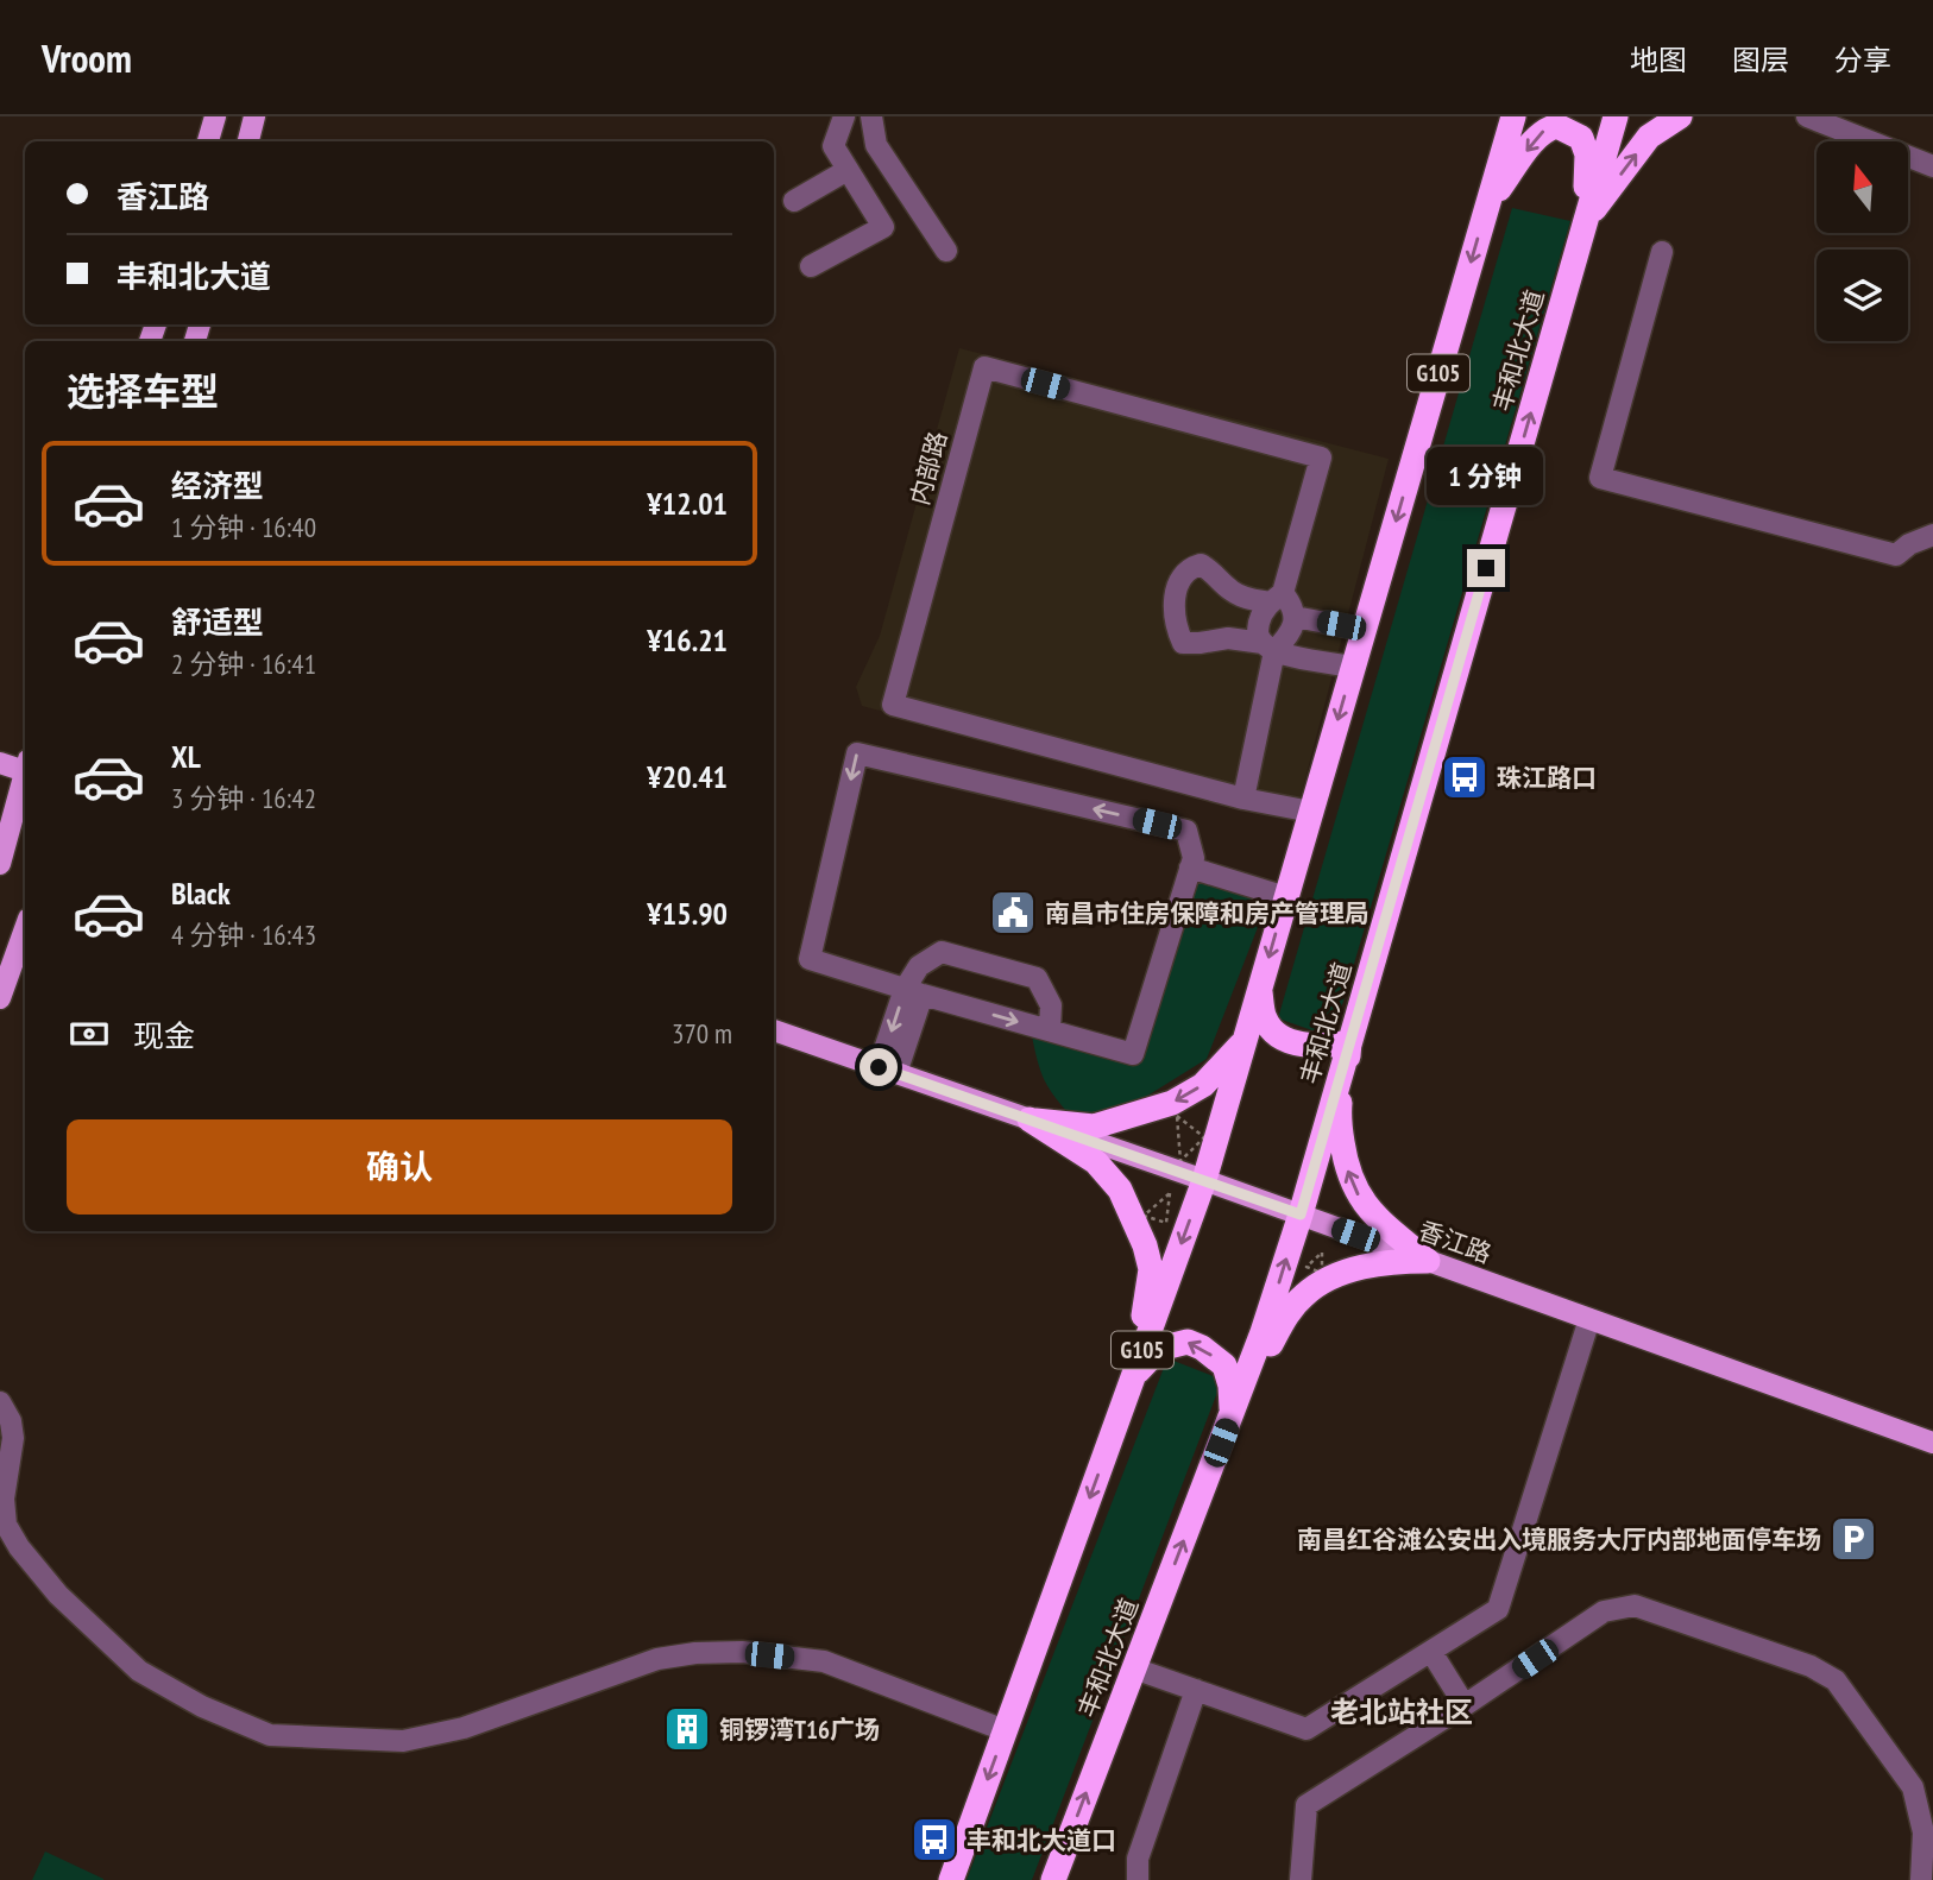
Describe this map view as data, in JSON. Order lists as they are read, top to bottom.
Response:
{
  "streets": {
    "highway": ["丰和北大道", "G105"],
    "main road": ["香江路"],
    "street": ["内部路"]
  },
  "crossings": [
    ["丰和北大道", "香江路"],
    ["G105", "内部路"],
    ["G105", "香江路"]
  ],
  "districts": ["老北站社区"],
  "places": {
    "bus stop": ["珠江路口", "丰和北大道口"],
    "public building": ["南昌市住房保障和房产管理局"],
    "parking": ["南昌红谷滩公安出入境服务大厅内部地面停车场"],
    "building": ["铜锣湾T16广场"]
  },
  "north": "top",
  "page": {
    "header": "Vroom",
    "nav": ["地图", "图层", "分享"],
    "banner": ["香江路", "丰和北大道"],
    "heading": "选择车型",
    "list": [
      {
        "name": "经济型",
        "note": "1 分钟 · 16:40",
        "value": "¥12.01"
      },
      {
        "name": "舒适型",
        "note": "2 分钟 · 16:41",
        "value": "¥16.21"
      },
      {
        "name": "XL",
        "note": "3 分钟 · 16:42",
        "value": "¥20.41"
      },
      {
        "name": "Black",
        "note": "4 分钟 · 16:43",
        "value": "¥15.90"
      }
    ],
    "bubble": "1 分钟",
    "pay": ["现金", "370 m"],
    "buttons": "确认"
  }
}
